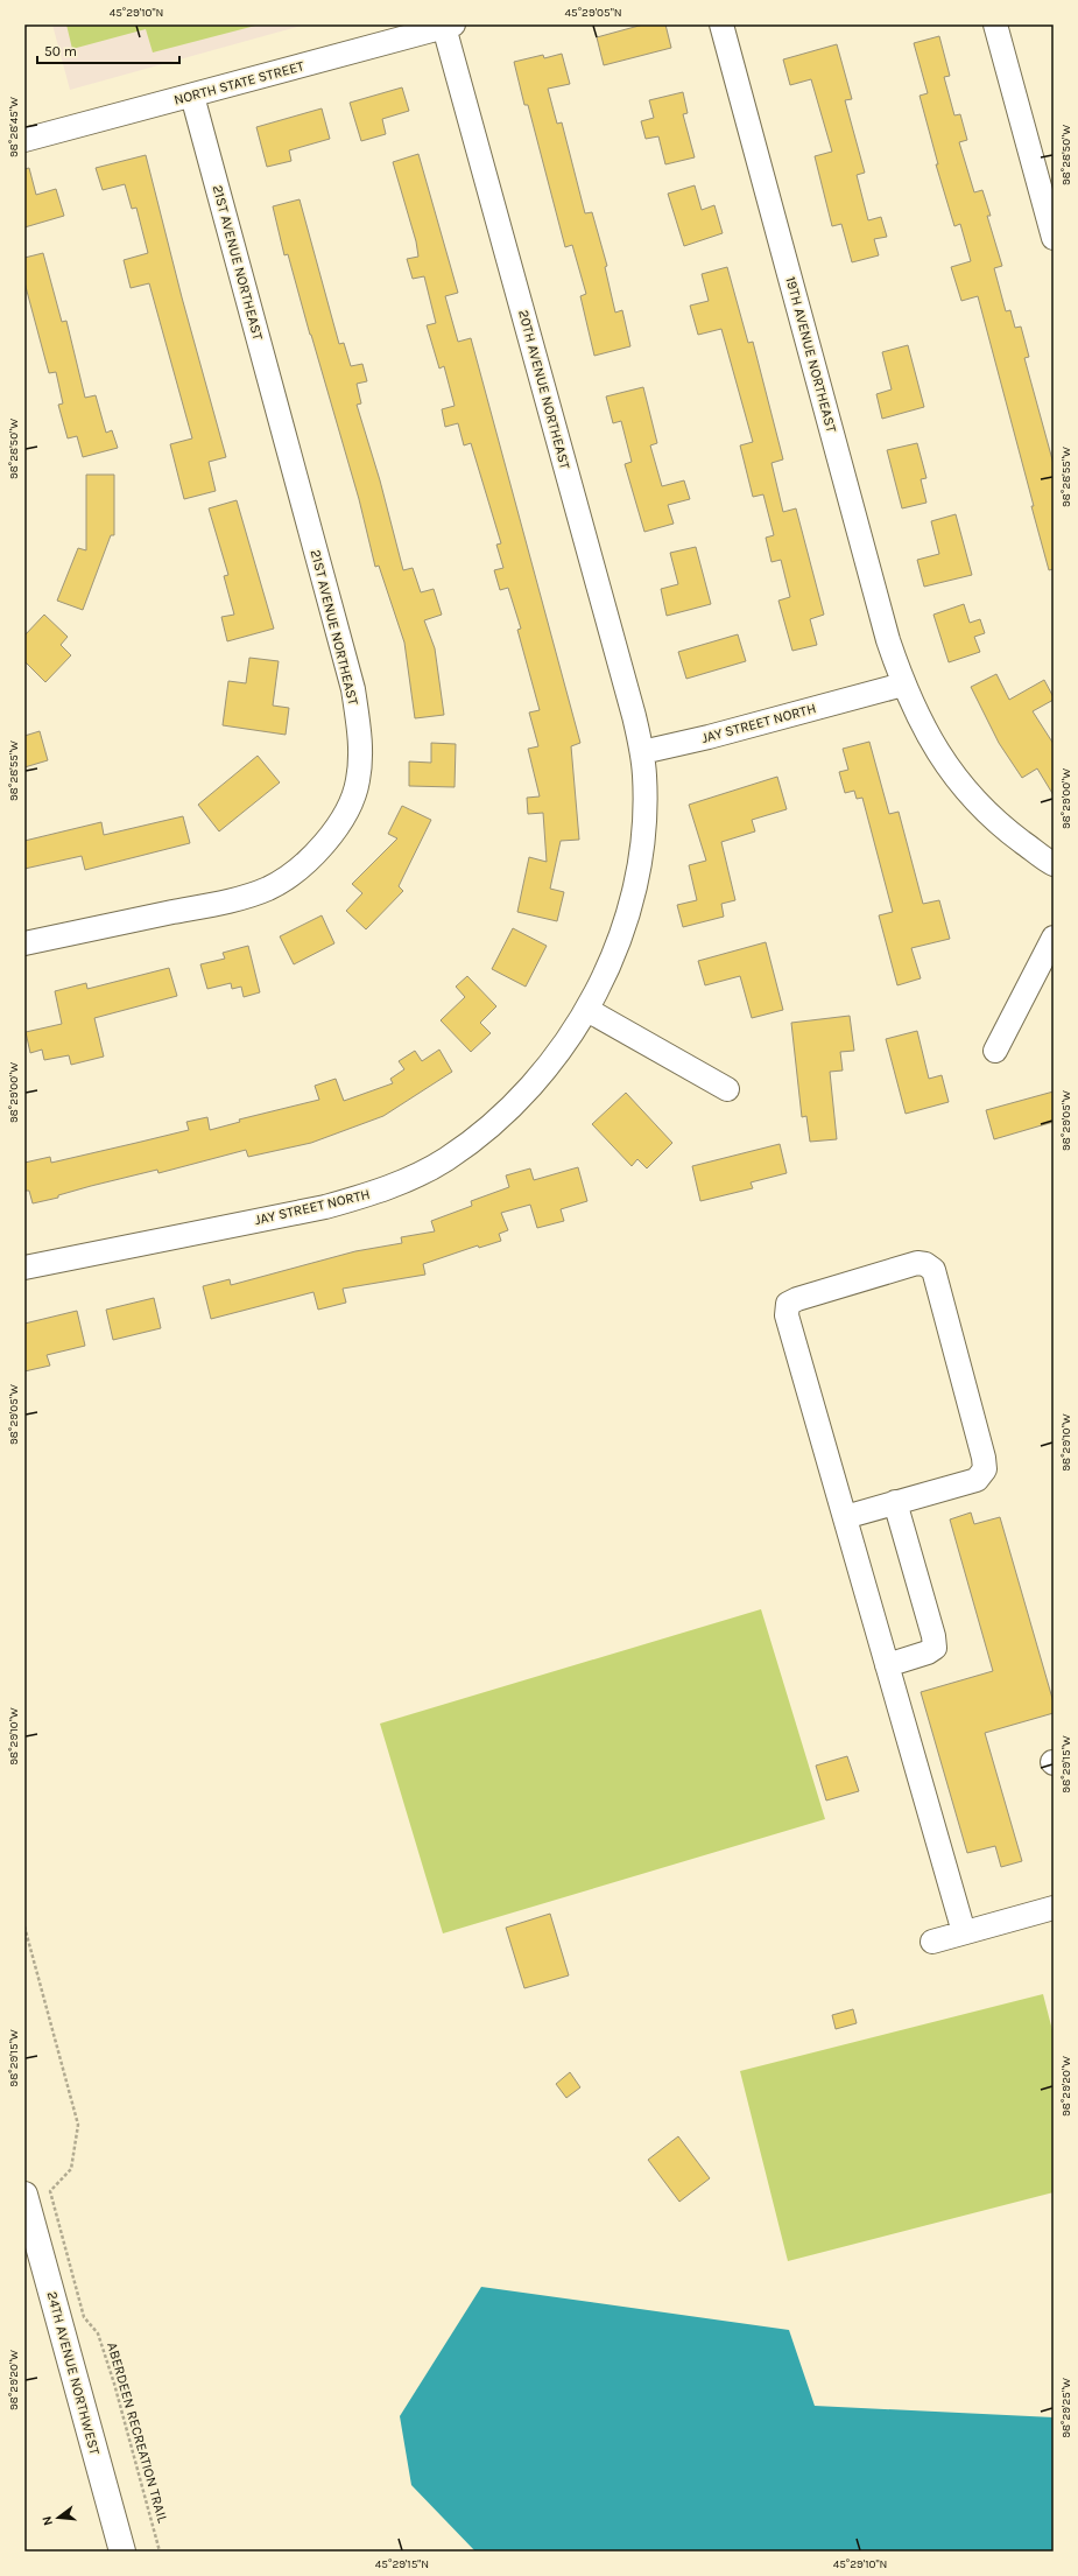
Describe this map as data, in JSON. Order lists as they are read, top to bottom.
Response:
{
  "streets": {
    "main road": ["24TH AVENUE NORTHWEST"],
    "street": [
      "NORTH STATE STREET",
      "21ST AVENUE NORTHEAST",
      "19TH AVENUE NORTHEAST",
      "20TH AVENUE NORTHEAST",
      "JAY STREET NORTH"
    ],
    "path": ["ABERDEEN RECREATION TRAIL"]
  },
  "crossings": [
    ["NORTH STATE STREET", "21ST AVENUE NORTHEAST"],
    ["NORTH STATE STREET", "20TH AVENUE NORTHEAST"],
    ["19TH AVENUE NORTHEAST", "JAY STREET NORTH"],
    ["20TH AVENUE NORTHEAST", "JAY STREET NORTH"]
  ],
  "scale_bar": "50 m",
  "north": "left",
  "coordinates": [
    "45°29'10\"N",
    "45°29'05\"N",
    "98°28'45\"W",
    "98°28'50\"W",
    "98°28'55\"W",
    "98°29'00\"W",
    "98°29'05\"W",
    "98°29'10\"W",
    "98°29'15\"W",
    "98°29'20\"W",
    "98°29'25\"W",
    "45°29'15\"N"
  ]
}
